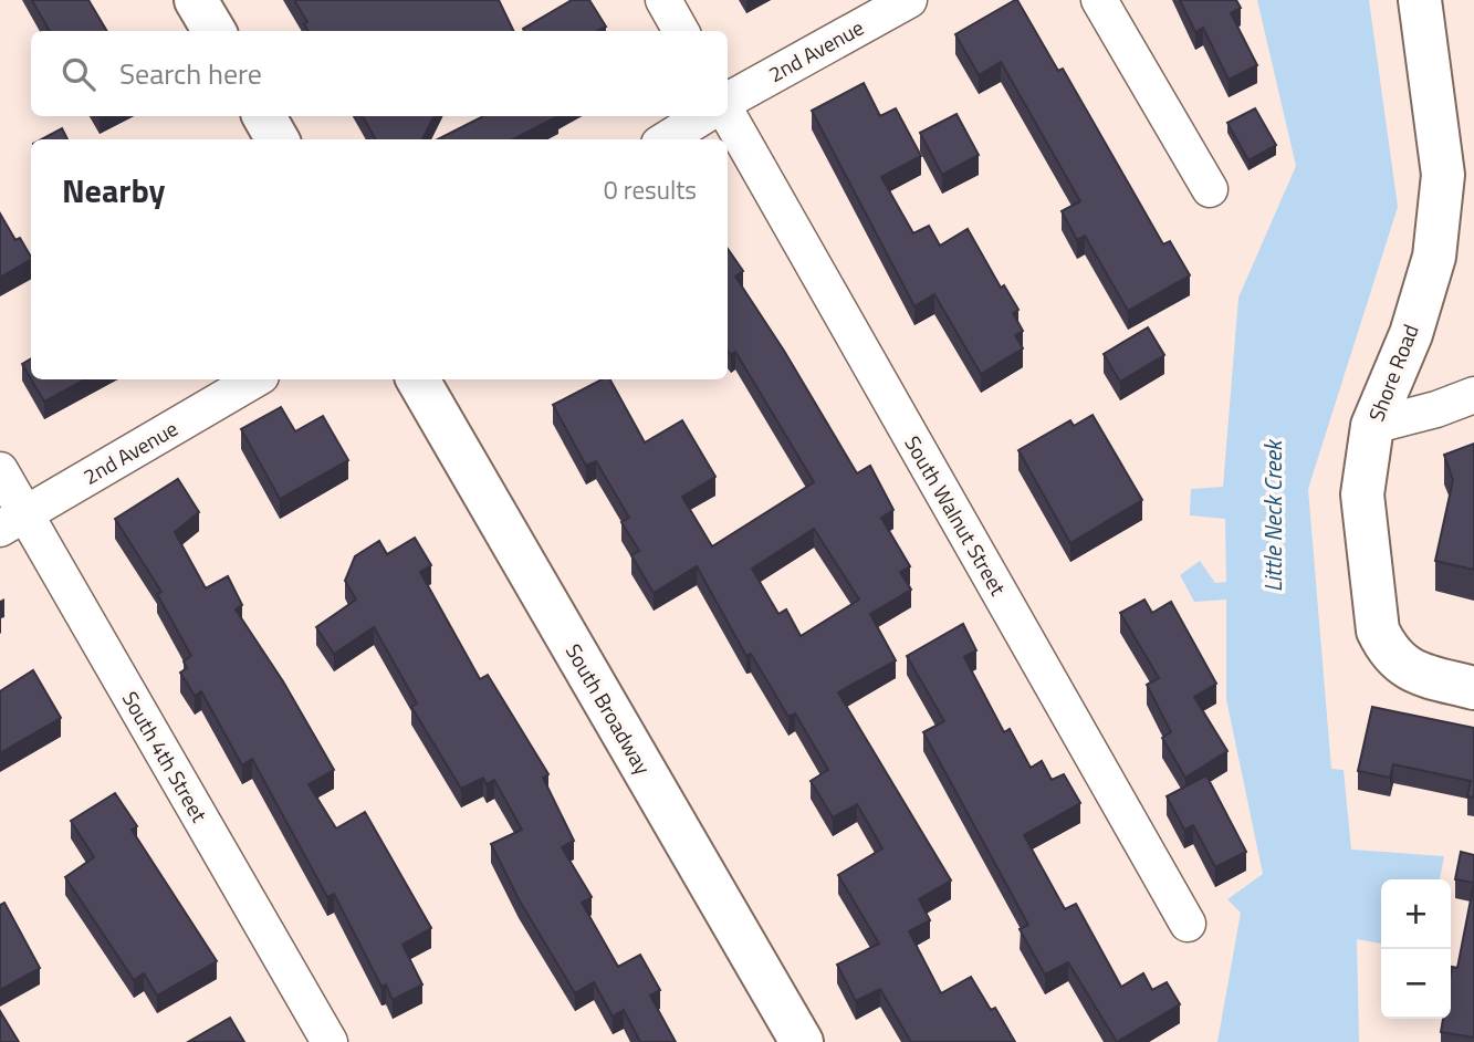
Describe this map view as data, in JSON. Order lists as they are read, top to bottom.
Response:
{
  "streets": {
    "street": [
      "2nd Avenue",
      "Shore Road",
      "South Walnut Street",
      "South Broadway",
      "South 4th Street"
    ]
  },
  "crossings": [
    ["2nd Avenue", "South 4th Street"]
  ],
  "water": ["Little Neck Creek"],
  "page": {
    "search": "Search here",
    "heading": ["Nearby", "0 results"],
    "map_buttons": ["+", "−"]
  }
}
